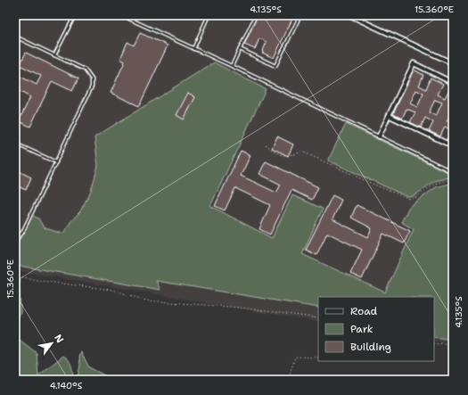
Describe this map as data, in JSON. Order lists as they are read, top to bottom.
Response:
{
  "legend": ["Road", "Park", "Building"],
  "north": "top right",
  "coordinates": ["4.135°S", "15.360°E", "4.140°S"]
}
